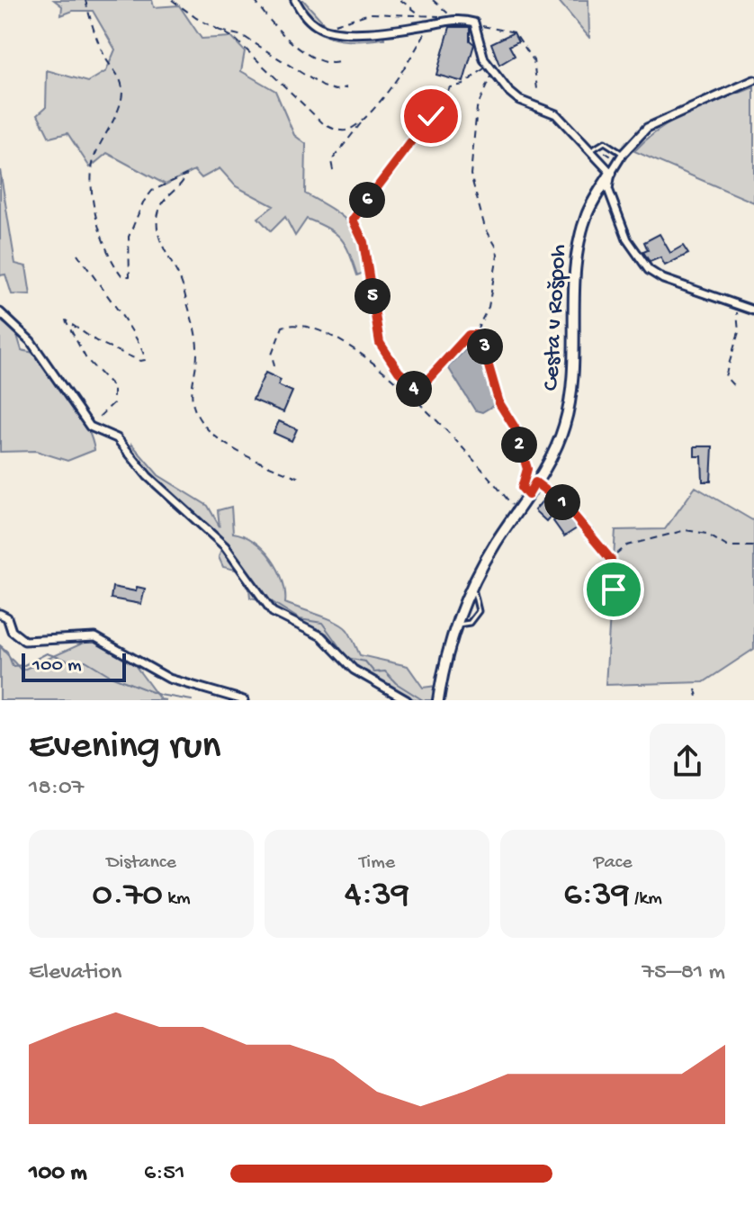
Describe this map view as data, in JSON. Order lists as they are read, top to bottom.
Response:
{
  "streets": {
    "street": ["Cesta v Rošpoh"]
  },
  "scale_bar": "100 m",
  "page": {
    "pins": [
      "6",
      "5",
      "3",
      "4",
      "2",
      "1"
    ],
    "scale": "100 m",
    "heading": ["Evening run", "18:07"],
    "stats": [
      ["Distance", "0.70 km"],
      ["Time", "4:39"],
      ["Pace", "6:39 /km"]
    ],
    "chart": ["Elevation", "75–81 m"],
    "list": [
      {
        "name": "100 m",
        "note": "6:51"
      }
    ]
  }
}
